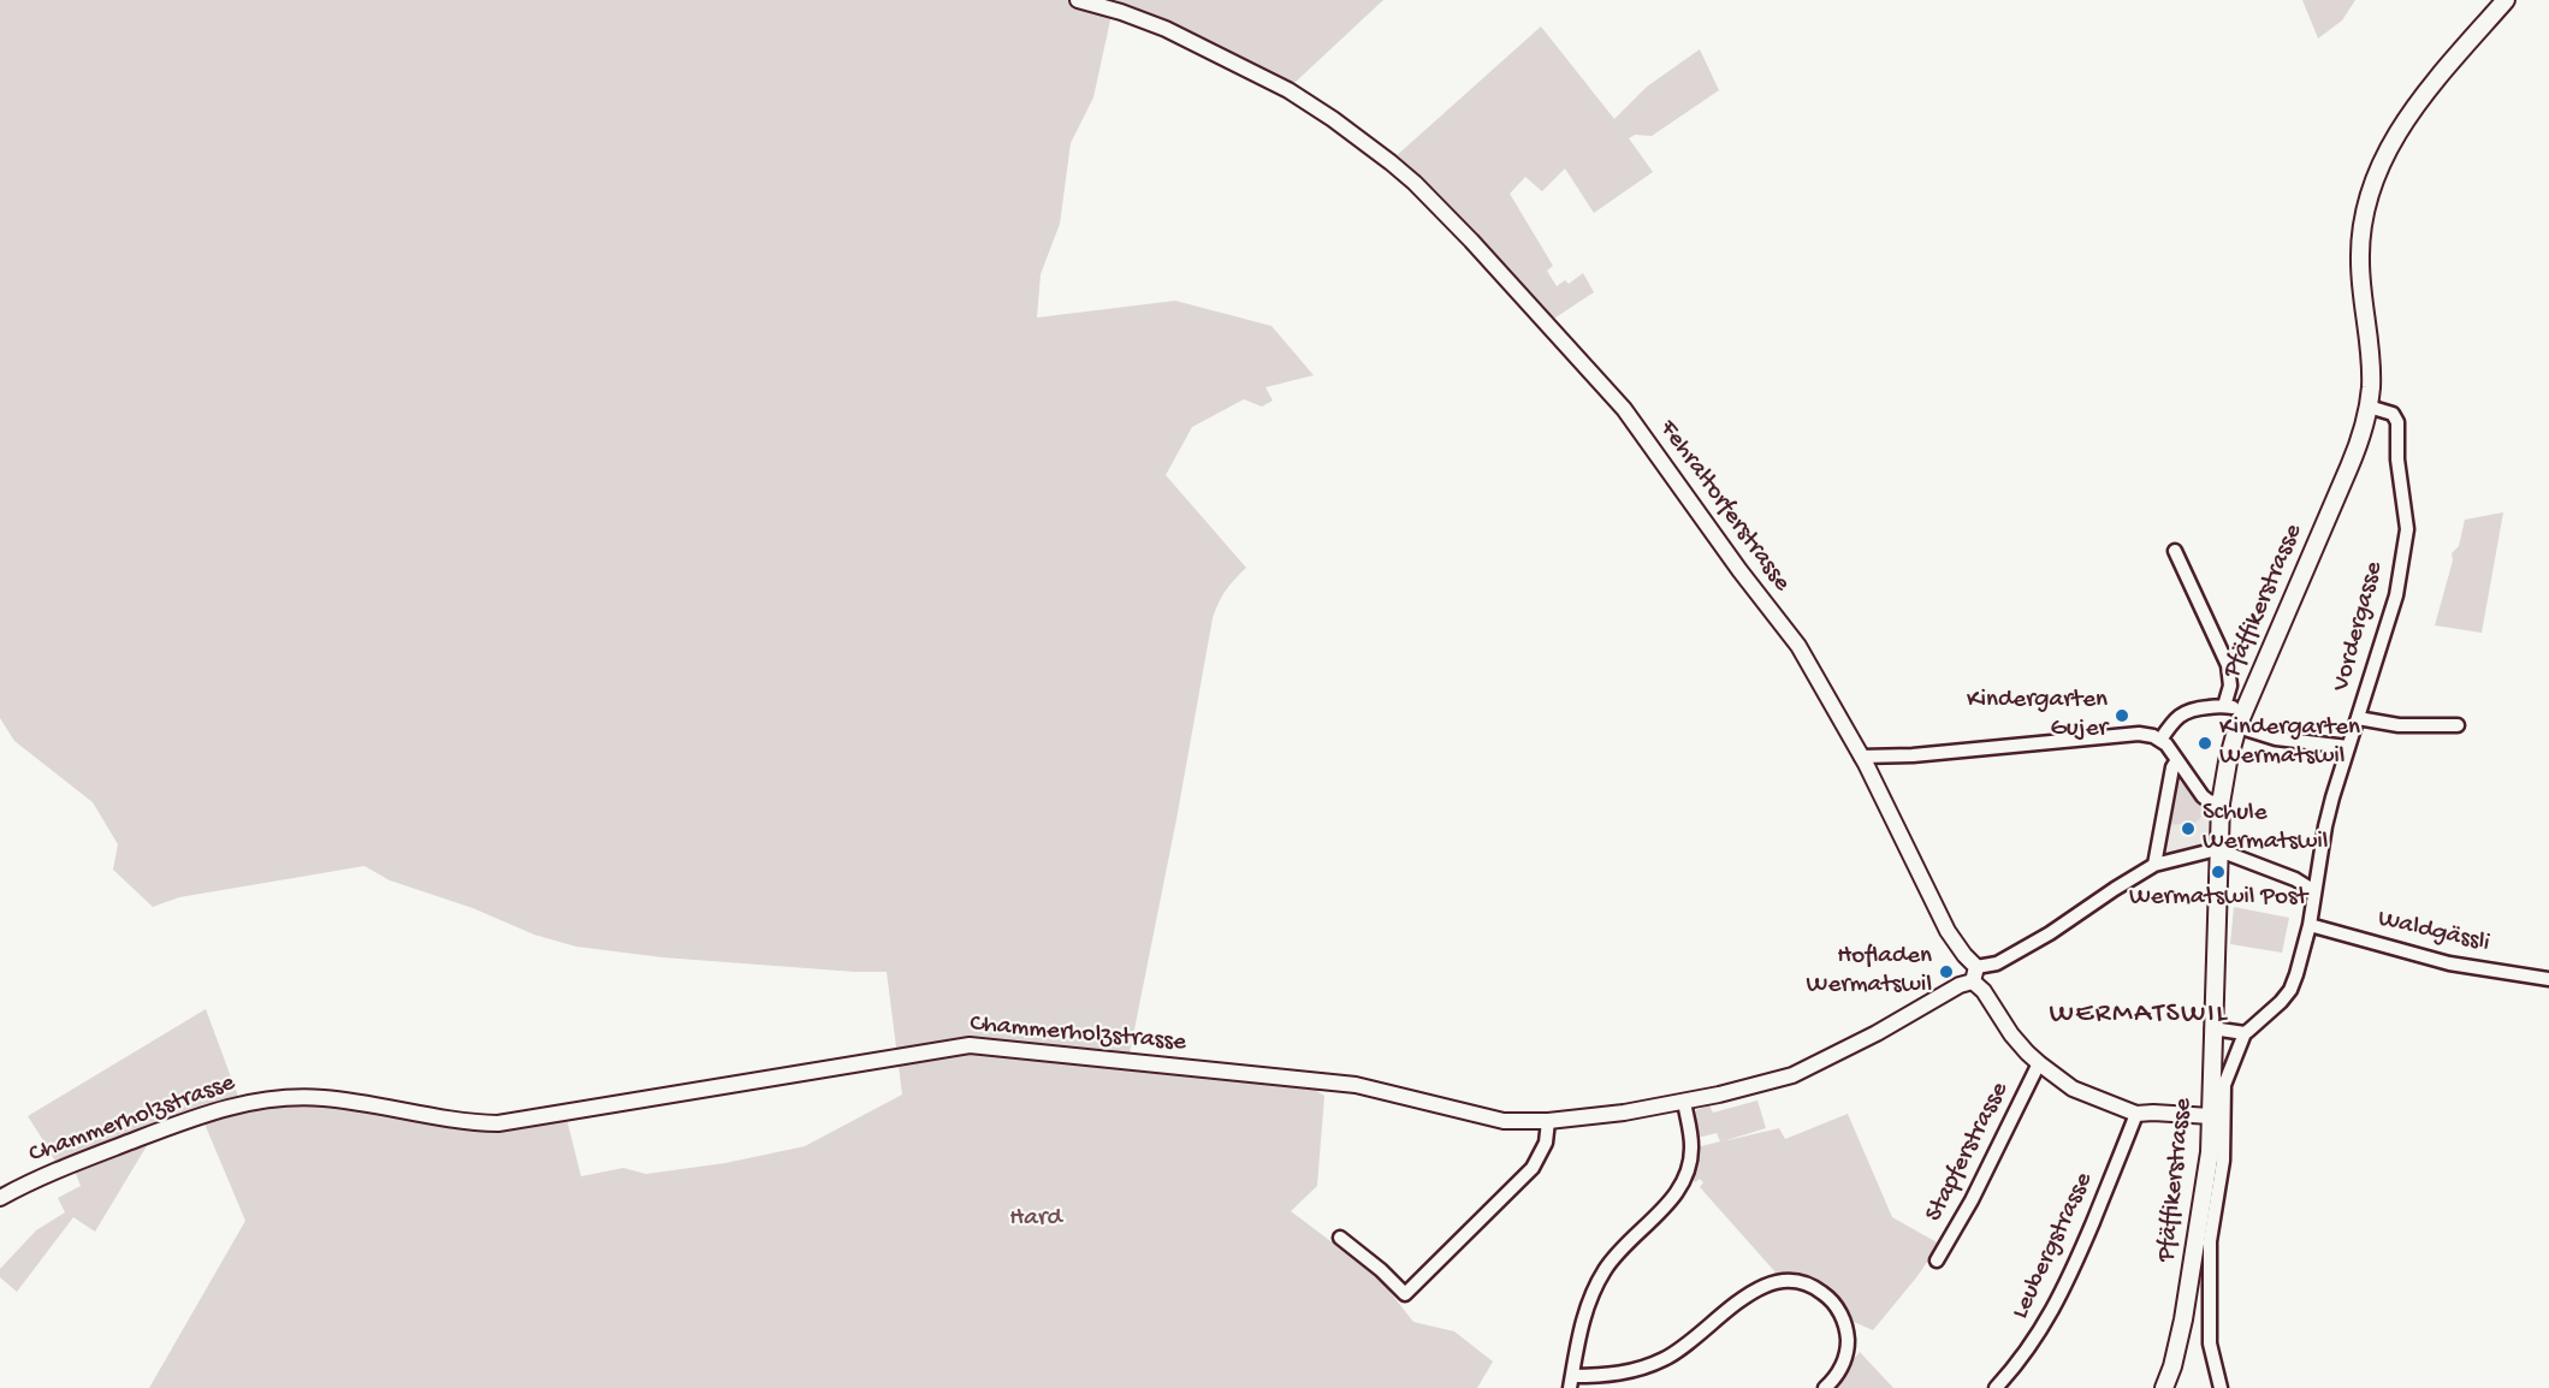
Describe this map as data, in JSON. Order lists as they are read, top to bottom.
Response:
{
  "streets": {
    "main road": ["Pfäffikerstrasse"],
    "street": [
      "Fehraltorferstrasse",
      "Vordergasse",
      "Waldgässli",
      "Chammerholzstrasse",
      "Stapferstrasse",
      "Leubergstrasse"
    ]
  },
  "crossings": [
    ["Fehraltorferstrasse", "Pfäffikerstrasse"],
    ["Fehraltorferstrasse", "Chammerholzstrasse"],
    ["Fehraltorferstrasse", "Stapferstrasse"],
    ["Fehraltorferstrasse", "Leubergstrasse"],
    ["Pfäffikerstrasse", "Vordergasse"],
    ["Pfäffikerstrasse", "Chammerholzstrasse"],
    ["Vordergasse", "Waldgässli"]
  ],
  "districts": ["WERMATSWIL"],
  "parks": ["Hard"],
  "places": [
    "Kindergarten Gujer",
    "Kindergarten Wermatswil",
    "Schule Wermatswil",
    "Wermatswil Post",
    "Hofladen Wermatswil"
  ]
}
